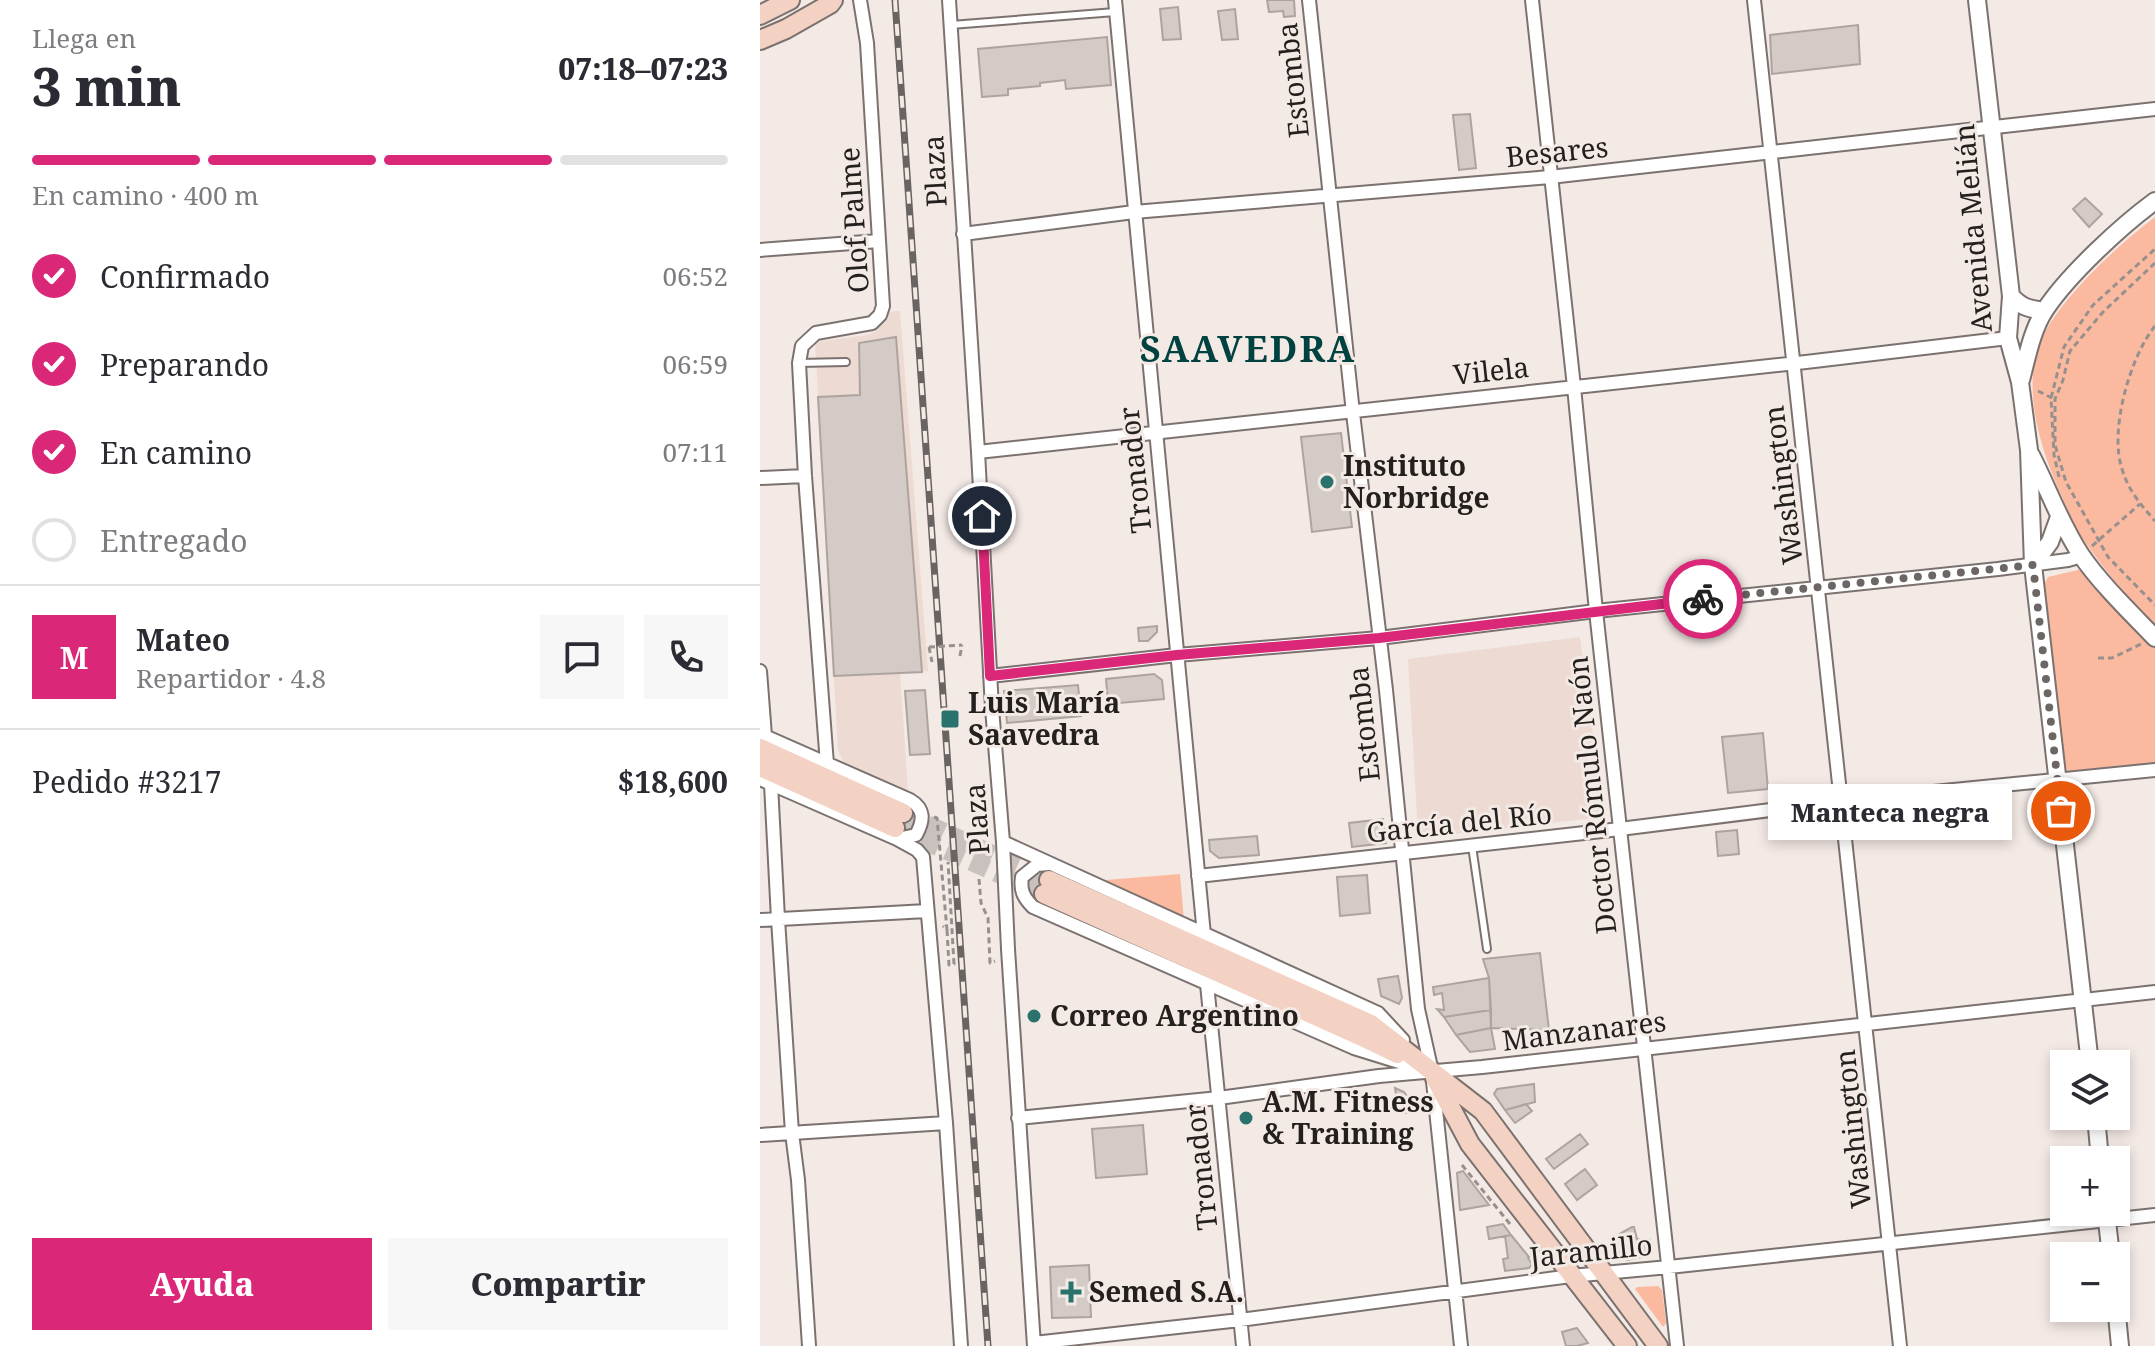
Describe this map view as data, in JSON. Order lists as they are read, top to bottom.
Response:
{
  "streets": {
    "street": [
      "Estomba",
      "Besares",
      "Plaza",
      "Olof Palme",
      "Avenida Melián",
      "Vilela",
      "Tronador",
      "Washington",
      "Doctor Rómulo Naón",
      "García del Río",
      "Manzanares",
      "Jaramillo"
    ]
  },
  "crossings": [
    ["Estomba", "Besares"],
    ["Estomba", "Vilela"],
    ["Estomba", "García del Río"],
    ["Estomba", "Manzanares"],
    ["Estomba", "Jaramillo"],
    ["Besares", "Plaza"],
    ["Besares", "Avenida Melián"],
    ["Besares", "Tronador"],
    ["Besares", "Washington"],
    ["Besares", "Doctor Rómulo Naón"],
    ["Plaza", "Vilela"],
    ["Plaza", "Manzanares"],
    ["Plaza", "Jaramillo"],
    ["Avenida Melián", "Vilela"],
    ["Avenida Melián", "García del Río"],
    ["Avenida Melián", "Manzanares"],
    ["Vilela", "Tronador"],
    ["Vilela", "Washington"],
    ["Vilela", "Doctor Rómulo Naón"],
    ["Tronador", "García del Río"],
    ["Tronador", "Manzanares"],
    ["Tronador", "Jaramillo"],
    ["Washington", "García del Río"],
    ["Washington", "Manzanares"],
    ["Washington", "Jaramillo"],
    ["Doctor Rómulo Naón", "García del Río"],
    ["Doctor Rómulo Naón", "Manzanares"],
    ["Doctor Rómulo Naón", "Jaramillo"]
  ],
  "districts": ["SAAVEDRA"],
  "places": {
    "other": [
      "Instituto Norbridge",
      "Manteca negra",
      "Correo Argentino",
      "A.M. Fitness & Training"
    ],
    "transit": ["Luis María Saavedra"],
    "health": ["Semed S.A."]
  },
  "page": {
    "heading": ["3 min", "Llega en", "07:18–07:23"],
    "panel": [
      "Mateo",
      "Repartidor · 4.8",
      "Pedido #3217",
      "$18,600"
    ],
    "bar": "En camino · 400 m",
    "list": [
      ["Confirmado", "06:52"],
      ["Preparando", "06:59"],
      ["En camino", "07:11"],
      "Entregado"
    ],
    "round": "M",
    "bubble": "Manteca negra",
    "map_buttons": ["+", "−"],
    "buttons": ["Ayuda", "Compartir"]
  }
}
